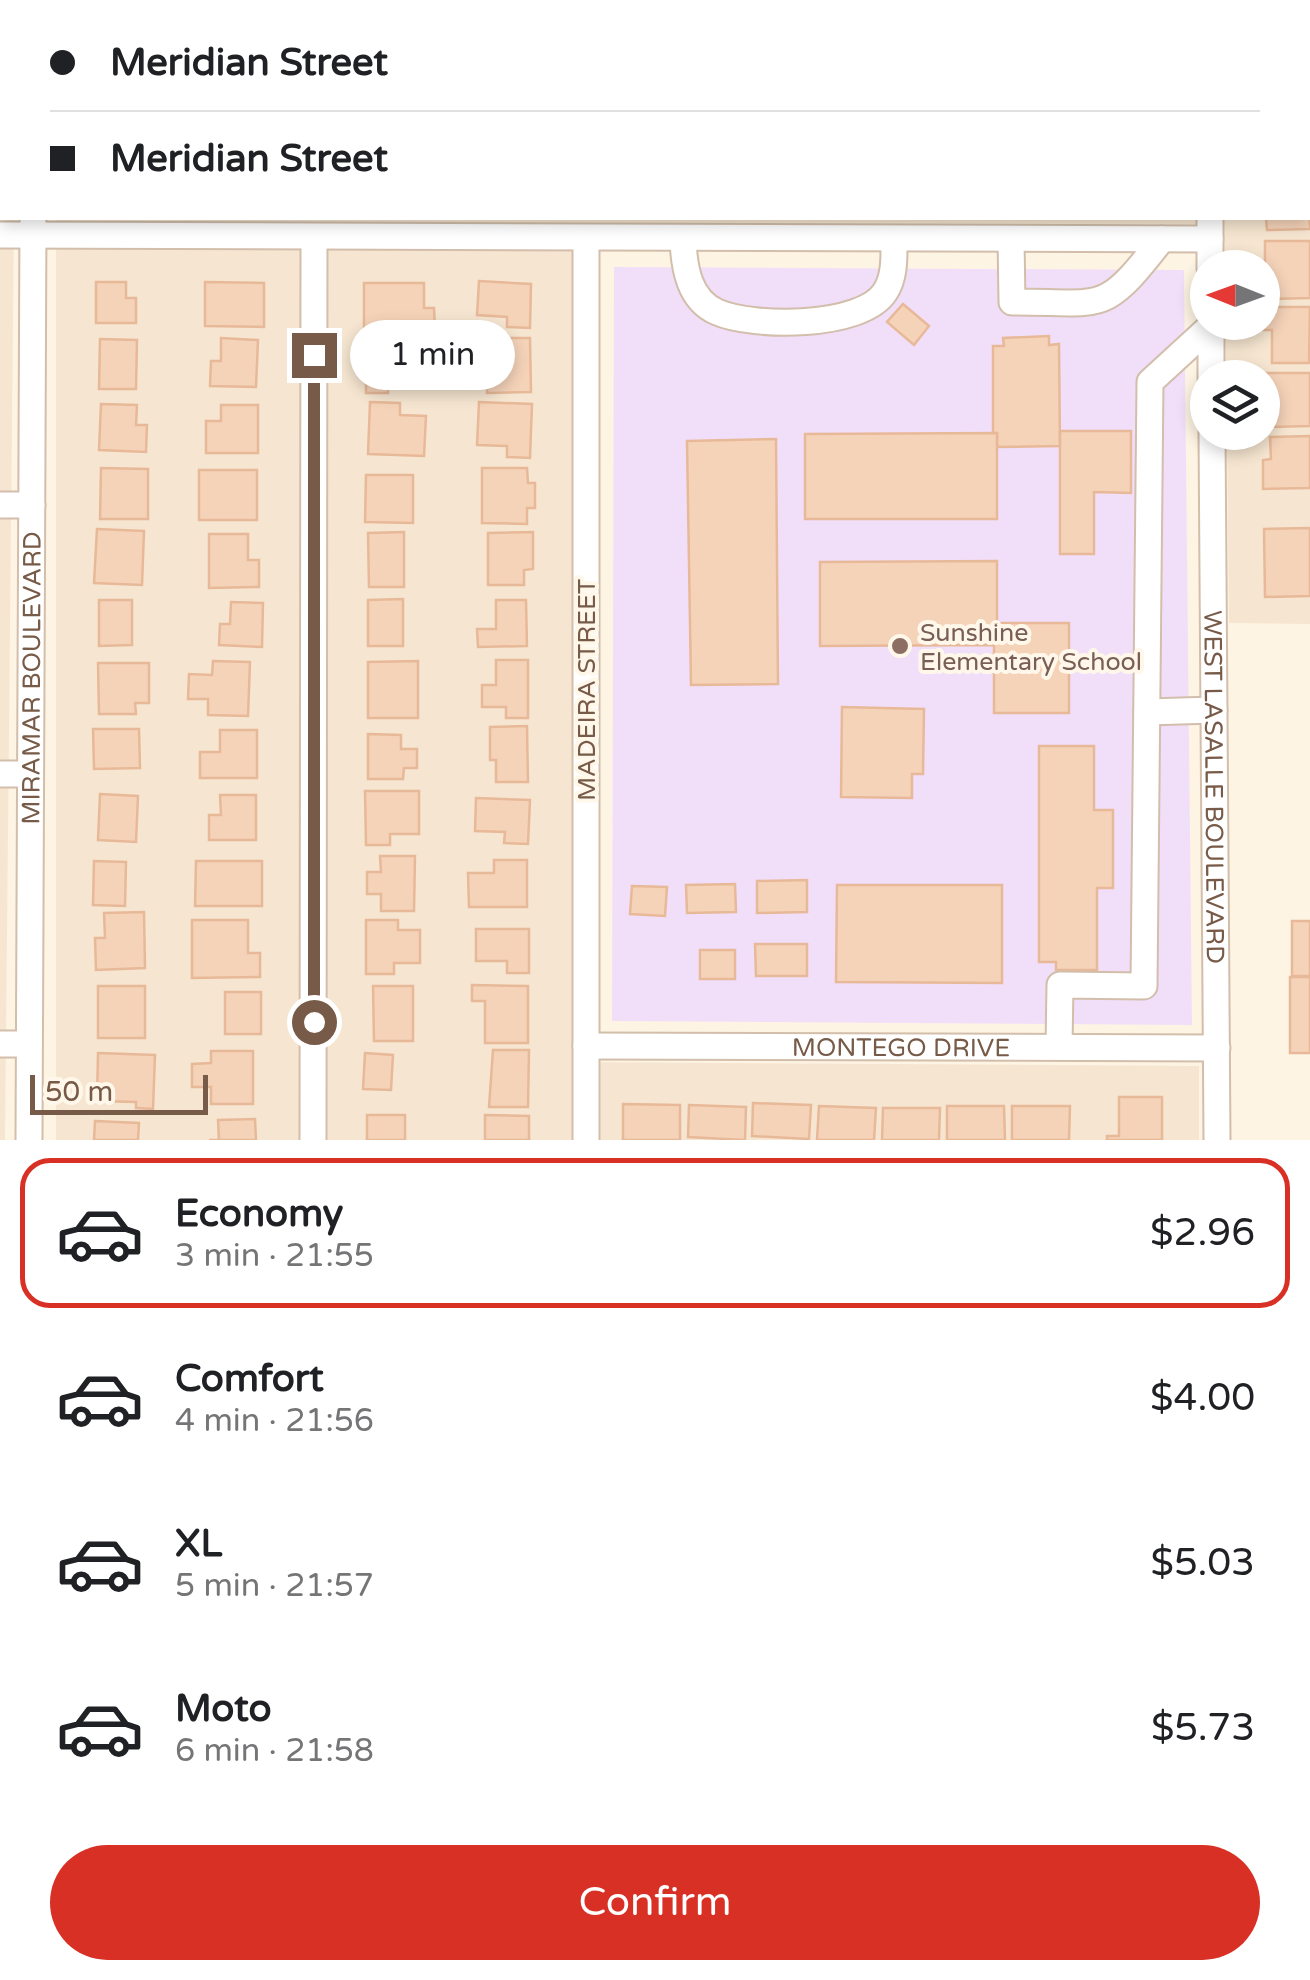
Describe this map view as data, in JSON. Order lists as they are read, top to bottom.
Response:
{
  "streets": {
    "street": [
      "MIRAMAR BOULEVARD",
      "MADEIRA STREET",
      "WEST LASALLE BOULEVARD",
      "MONTEGO DRIVE"
    ]
  },
  "crossings": [
    ["MADEIRA STREET", "MONTEGO DRIVE"],
    ["WEST LASALLE BOULEVARD", "MONTEGO DRIVE"]
  ],
  "places": ["Sunshine Elementary School"],
  "scale_bar": "50 m",
  "north": "left",
  "page": {
    "banner": ["Meridian Street", "Meridian Street"],
    "bubble": "1 min",
    "scale": "50 m",
    "list": [
      {
        "name": "Economy",
        "note": "3 min · 21:55",
        "value": "$2.96"
      },
      {
        "name": "Comfort",
        "note": "4 min · 21:56",
        "value": "$4.00"
      },
      {
        "name": "XL",
        "note": "5 min · 21:57",
        "value": "$5.03"
      },
      {
        "name": "Moto",
        "note": "6 min · 21:58",
        "value": "$5.73"
      }
    ],
    "buttons": "Confirm"
  }
}
